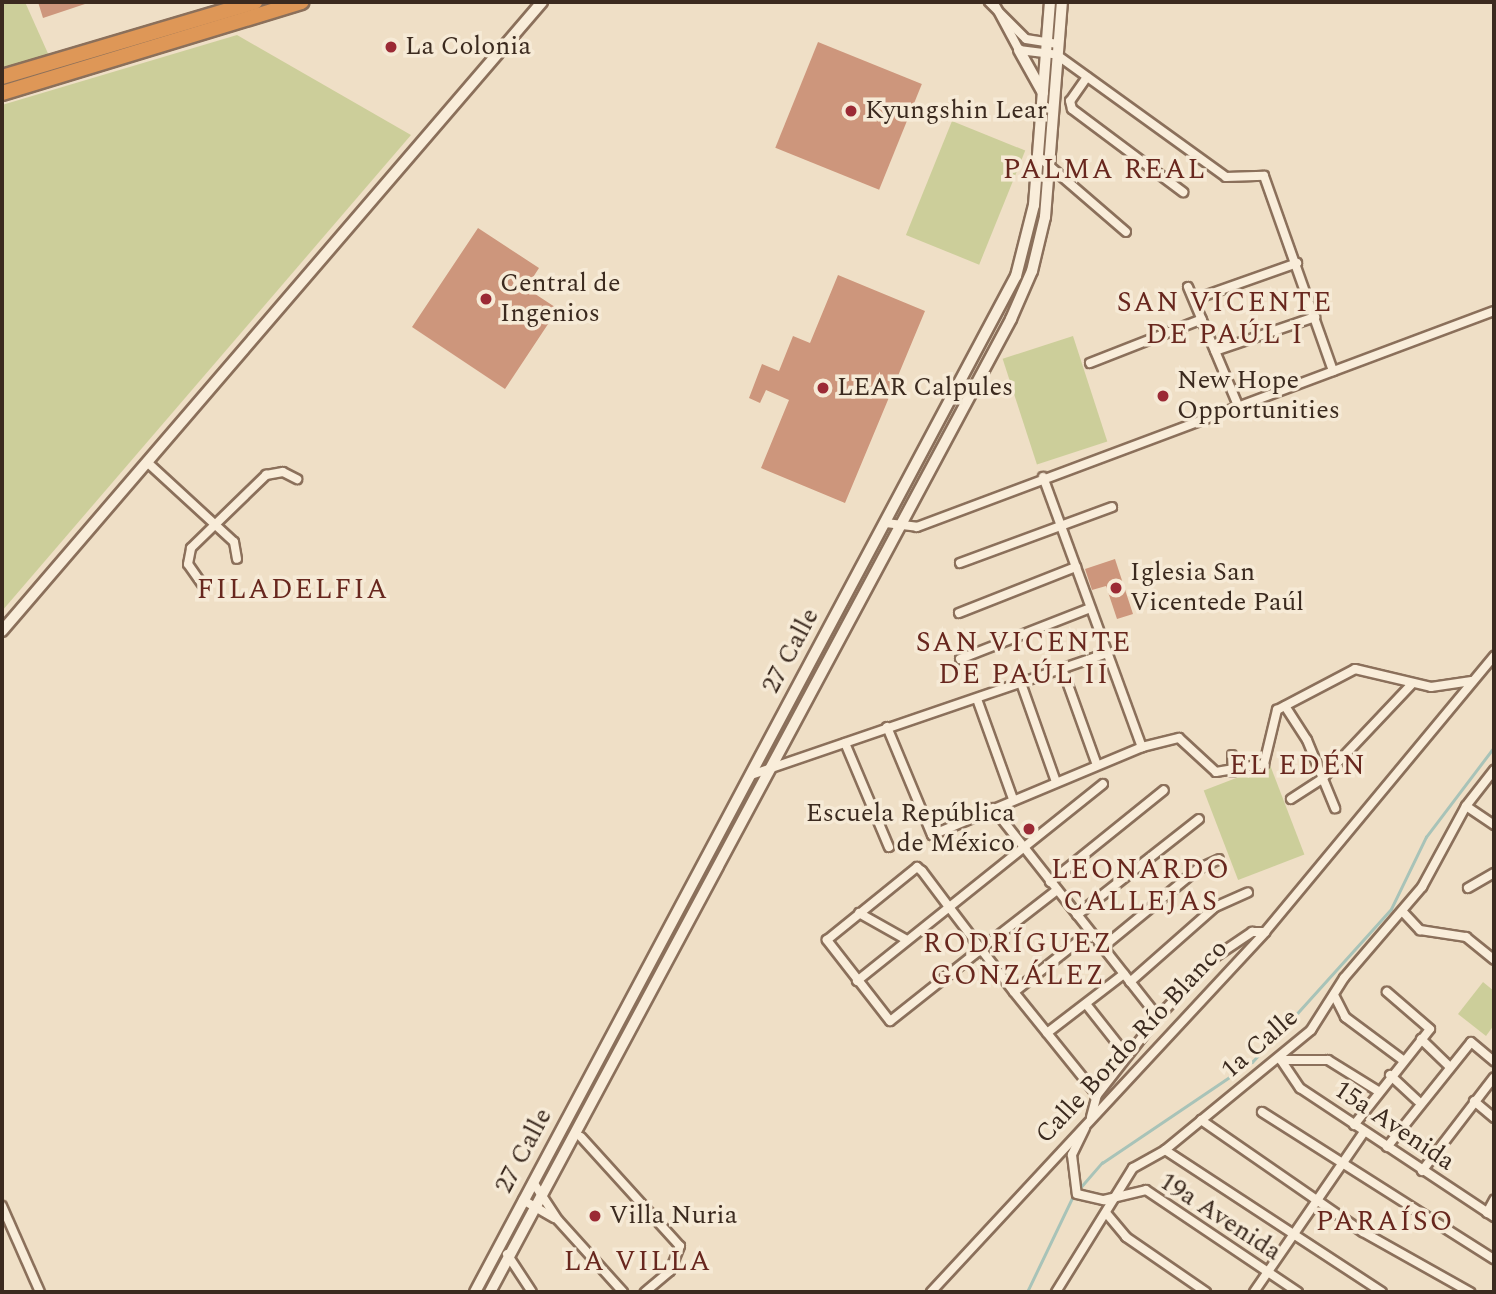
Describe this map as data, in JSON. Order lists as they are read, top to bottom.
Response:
{
  "streets": {
    "street": [
      "27 Calle",
      "Calle Bordo Río Blanco",
      "1a Calle",
      "15a Avenida",
      "19a Avenida"
    ]
  },
  "crossings": [
    ["Calle Bordo Río Blanco", "19a Avenida"],
    ["1a Calle", "15a Avenida"],
    ["1a Calle", "19a Avenida"]
  ],
  "districts": [
    "PALMA REAL",
    "SAN VICENTE DE PAÚL I",
    "FILADELFIA",
    "SAN VICENTE DE PAÚL II",
    "EL EDÉN",
    "LEONARDO CALLEJAS",
    "RODRÍGUEZ GONZÁLEZ",
    "PARAÍSO",
    "LA VILLA"
  ],
  "places": [
    "La Colonia",
    "Kyungshin Lear",
    "Central de Ingenios",
    "LEAR Calpules",
    "New Hope Opportunities",
    "Iglesia San Vicentede Paúl",
    "Escuela República de México",
    "Villa Nuria"
  ]
}
